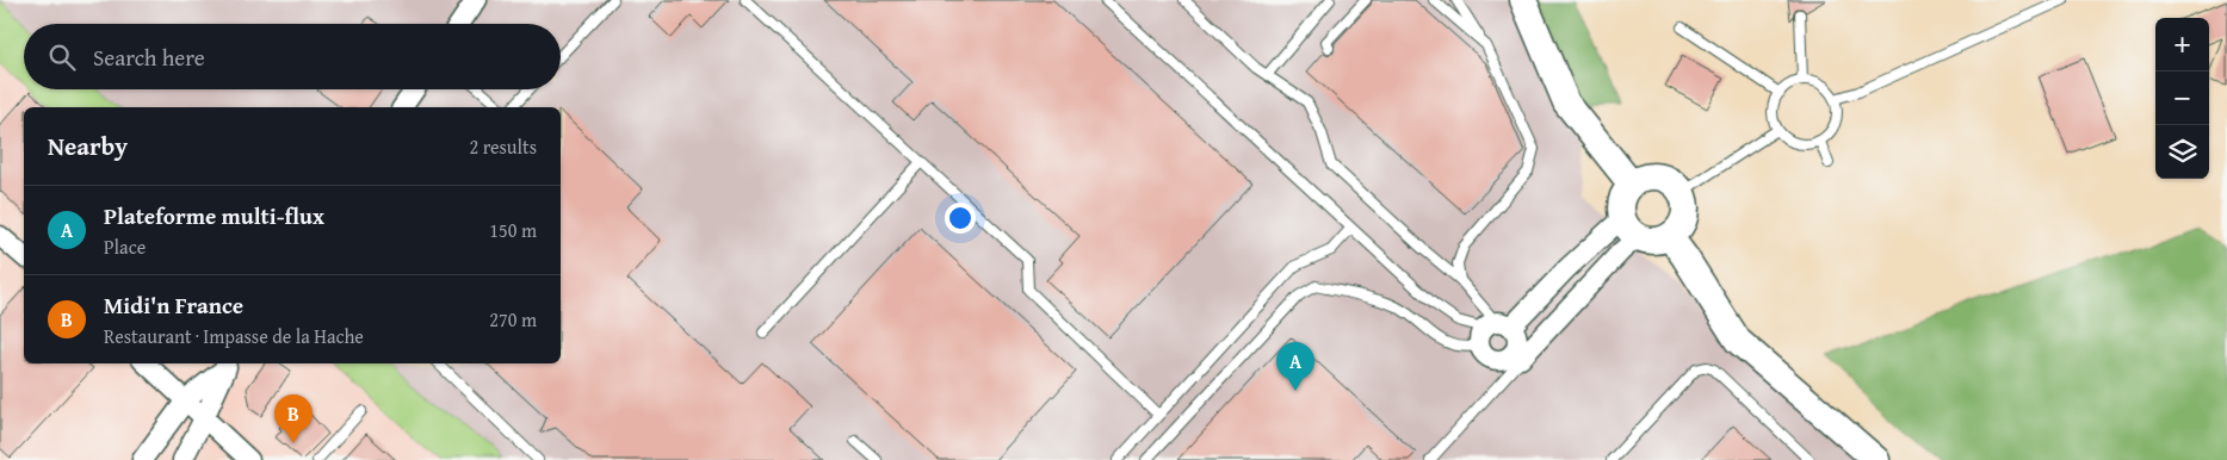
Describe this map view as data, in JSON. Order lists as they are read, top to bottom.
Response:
{
  "page": {
    "map_buttons": ["+", "−"],
    "search": "Search here",
    "heading": ["Nearby", "2 results"],
    "list": [
      {
        "mark": "A",
        "name": "Plateforme multi-flux",
        "note": "Place",
        "value": "150 m"
      },
      {
        "mark": "B",
        "name": "Midi'n France",
        "note": "Restaurant · Impasse de la Hache",
        "value": "270 m"
      }
    ],
    "pins": ["A", "B"]
  }
}
